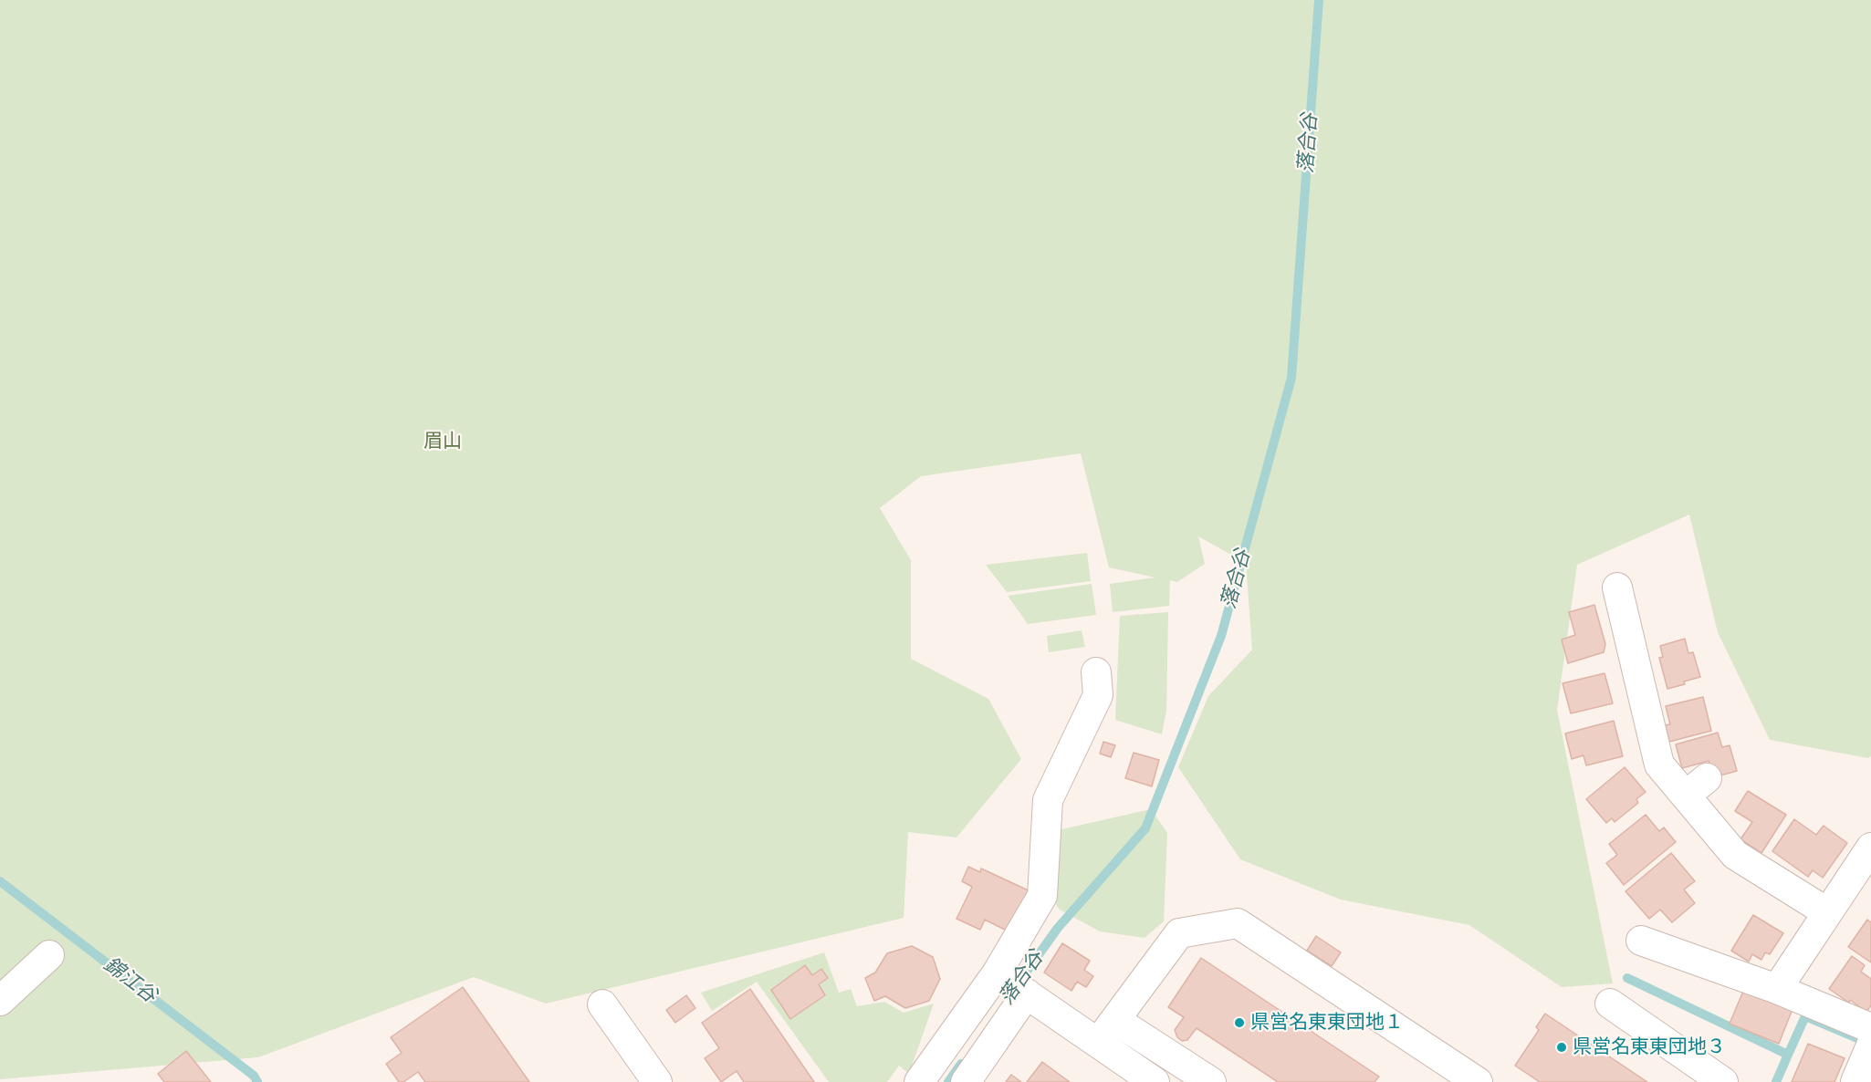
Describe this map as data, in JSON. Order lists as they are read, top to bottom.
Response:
{
  "water": ["落合谷", "錦江谷"],
  "parks": ["眉山"],
  "places": ["県営名東東団地１", "県営名東東団地３"]
}
